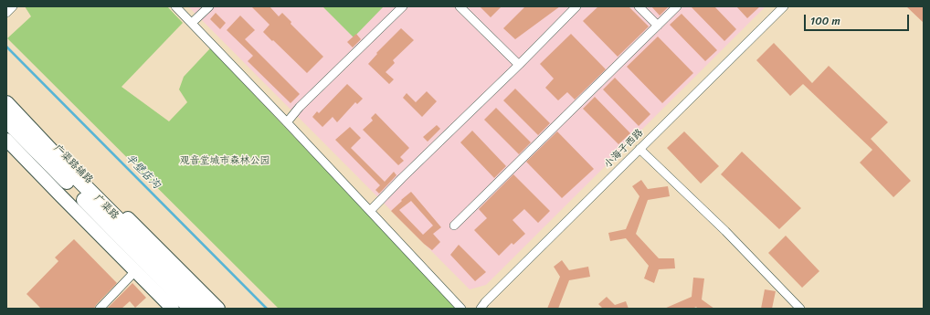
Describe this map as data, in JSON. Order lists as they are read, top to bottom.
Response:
{
  "streets": {
    "highway": ["广渠路"],
    "main road": ["广渠路辅路"],
    "street": ["小海子西路"]
  },
  "water": ["半壁店沟"],
  "parks": ["观音堂城市森林公园"],
  "scale_bar": "100 m"
}
